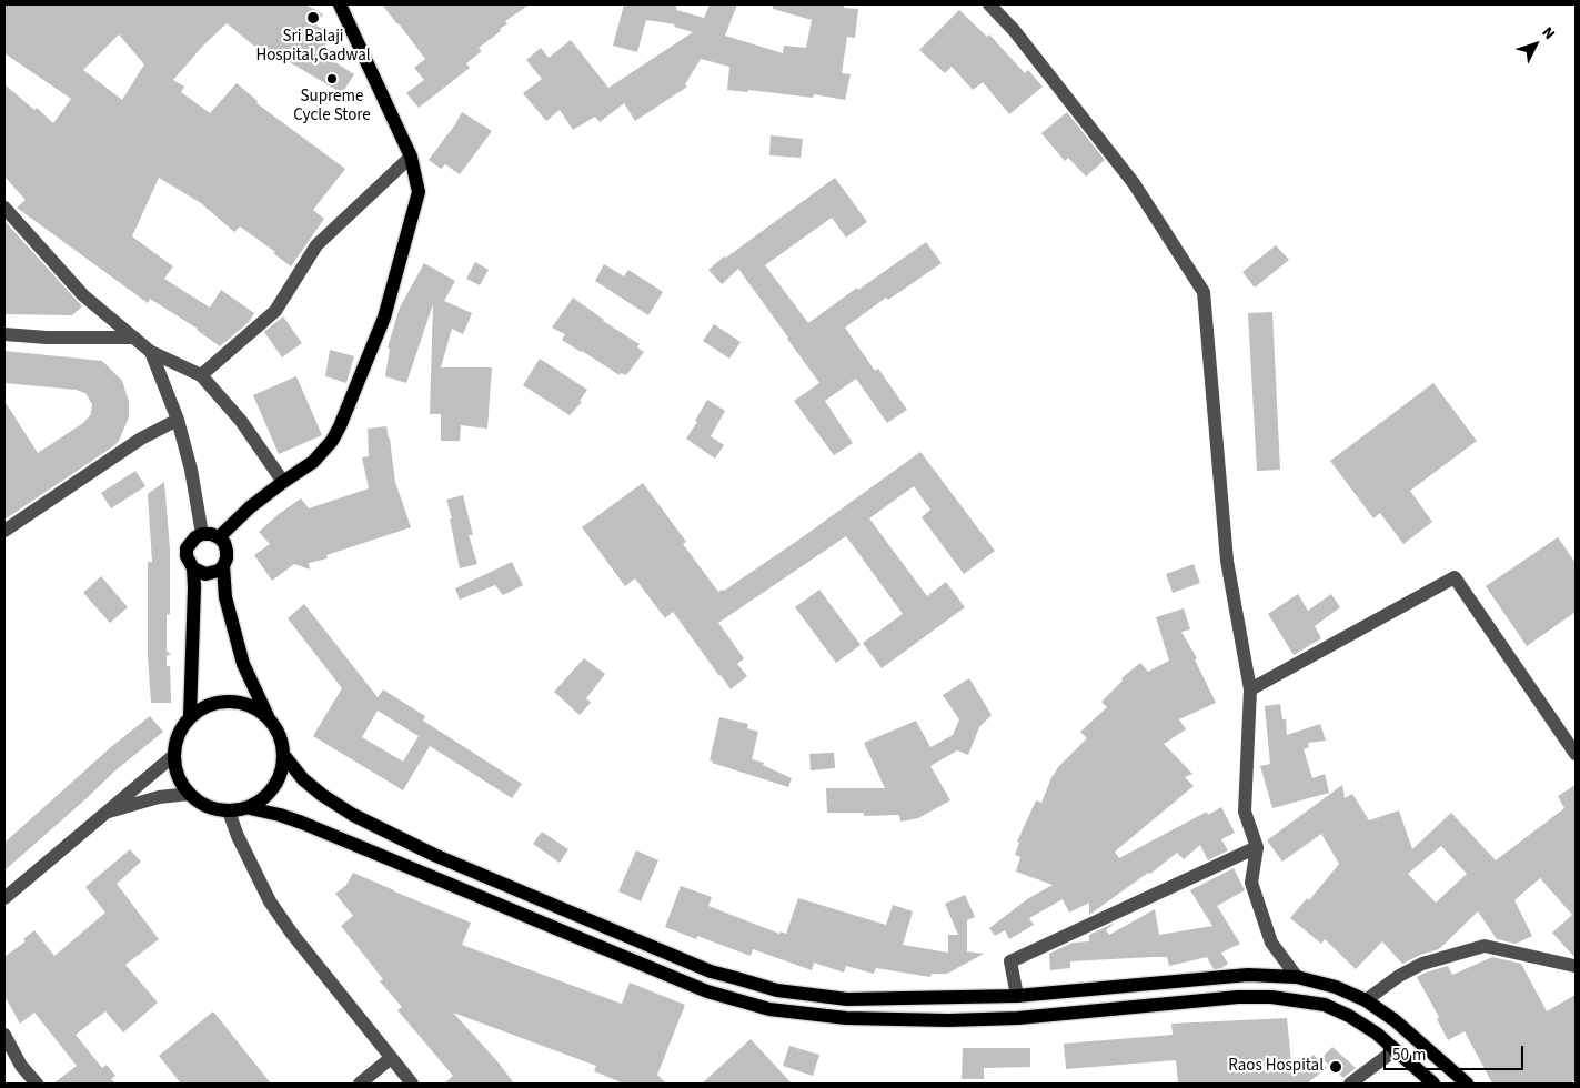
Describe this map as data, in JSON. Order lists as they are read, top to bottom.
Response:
{
  "places": ["Sri Balaji Hospital,Gadwal", "Supreme Cycle Store", "Raos Hospital"],
  "scale_bar": "50 m",
  "north": "top right"
}
